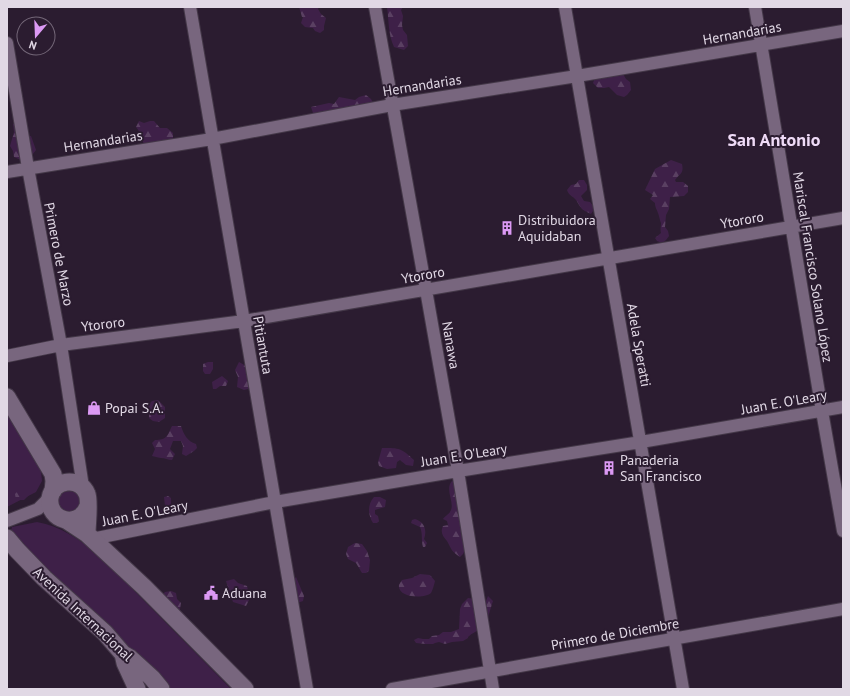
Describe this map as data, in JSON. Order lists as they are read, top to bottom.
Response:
{
  "streets": {
    "main road": ["Avenida Internacional"],
    "street": [
      "Hernandarias",
      "Ytororo",
      "Primero de Marzo",
      "Mariscal Francisco Solano López",
      "Pitiantuta",
      "Nanawa",
      "Adela Speratti",
      "Juan E. O'Leary",
      "Primero de Diciembre"
    ]
  },
  "crossings": [
    ["Hernandarias", "Primero de Marzo"],
    ["Hernandarias", "Mariscal Francisco Solano López"],
    ["Hernandarias", "Pitiantuta"],
    ["Hernandarias", "Nanawa"],
    ["Hernandarias", "Adela Speratti"],
    ["Ytororo", "Primero de Marzo"],
    ["Ytororo", "Mariscal Francisco Solano López"],
    ["Ytororo", "Pitiantuta"],
    ["Ytororo", "Nanawa"],
    ["Ytororo", "Adela Speratti"],
    ["Mariscal Francisco Solano López", "Juan E. O'Leary"],
    ["Pitiantuta", "Juan E. O'Leary"],
    ["Nanawa", "Juan E. O'Leary"],
    ["Nanawa", "Primero de Diciembre"],
    ["Adela Speratti", "Juan E. O'Leary"],
    ["Adela Speratti", "Primero de Diciembre"]
  ],
  "districts": ["San Antonio"],
  "places": {
    "building": ["Distribuidora Aquidaban", "Panaderia San Francisco"],
    "shop": ["Popai S.A."],
    "public building": ["Aduana"]
  },
  "north": "bottom"
}
